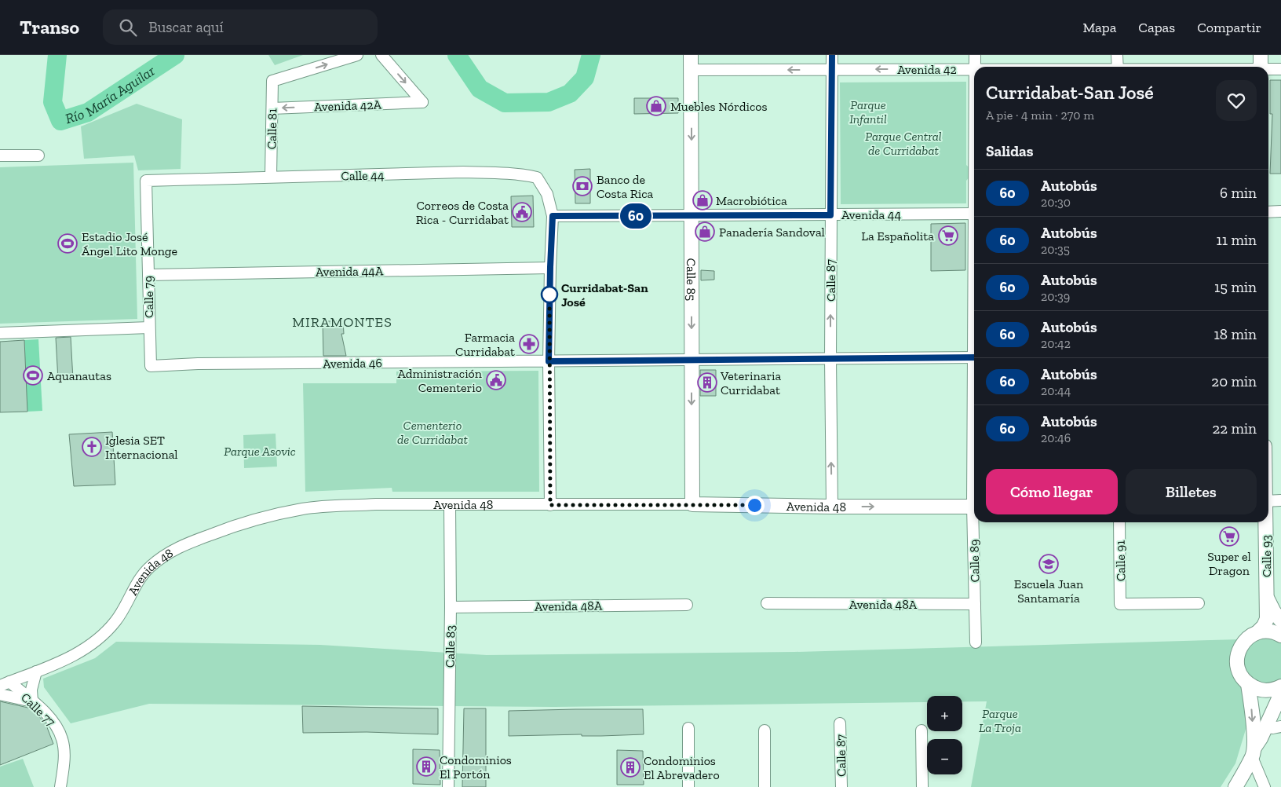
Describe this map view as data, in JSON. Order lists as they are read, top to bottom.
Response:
{
  "streets": {
    "main road": ["Calle 85", "Avenida 48", "Calle 93"],
    "street": [
      "Avenida 42",
      "Avenida 42A",
      "Calle 81",
      "Calle 44",
      "Avenida 44",
      "Avenida 44A",
      "Calle 87",
      "Calle 79",
      "Avenida 46",
      "Calle 89",
      "Calle 91",
      "Avenida 48A",
      "Calle 83",
      "Calle 77"
    ]
  },
  "crossings": [
    ["Avenida 42", "Calle 85"],
    ["Avenida 42", "Calle 87"],
    ["Avenida 42A", "Calle 81"],
    ["Calle 81", "Calle 44"],
    ["Calle 44", "Avenida 44"],
    ["Calle 44", "Avenida 44A"],
    ["Calle 44", "Calle 79"],
    ["Calle 44", "Avenida 46"],
    ["Calle 44", "Avenida 48"],
    ["Avenida 44", "Calle 85"],
    ["Avenida 44", "Calle 87"],
    ["Avenida 44A", "Calle 79"],
    ["Calle 85", "Avenida 46"],
    ["Calle 85", "Avenida 48"],
    ["Calle 87", "Avenida 46"],
    ["Calle 87", "Avenida 48"],
    ["Calle 79", "Avenida 46"],
    ["Avenida 48", "Calle 83"],
    ["Avenida 48", "Calle 77"],
    ["Calle 89", "Avenida 48A"],
    ["Avenida 48A", "Calle 83"]
  ],
  "one_way": [
    "Avenida 42",
    "Calle 81",
    "Calle 85",
    "Calle 87"
  ],
  "districts": ["MIRAMONTES"],
  "water": ["Río María Aguilar"],
  "parks": [
    "Parque Infantil",
    "Parque Central de Curridabat",
    "Cementerio de Curridabat",
    "Parque Asovic",
    "Parque La Troja"
  ],
  "places": {
    "shop": ["Muebles Nórdicos", "Macrobiótica", "Panadería Sandoval"],
    "bank": ["Banco de Costa Rica"],
    "public building": ["Correos de Costa Rica - Curridabat", "Administración Cementerio"],
    "supermarket": ["La Españolita", "Super el Dragon"],
    "sports": ["Estadio José Ángel Lito Monge", "Aquanautas"],
    "other": ["Curridabat-San José"],
    "pharmacy": ["Farmacia Curridabat"],
    "building": ["Veterinaria Curridabat", "Condominios El Portón", "Condominios El Abrevadero"],
    "church": ["Iglesia SET Internacional"],
    "school or university": ["Escuela Juan Santamaría"]
  },
  "lines": ["bus line 60"],
  "page": {
    "header": "Transo",
    "search": "Buscar aquí",
    "nav": ["Mapa", "Capas", "Compartir"],
    "on_map": "60",
    "heading": [
      ["Curridabat-San José", "A pie · 4 min · 270 m"],
      "Salidas"
    ],
    "list": [
      {
        "mark": "60",
        "name": "Autobús",
        "note": "20:30",
        "value": "6 min"
      },
      {
        "mark": "60",
        "name": "Autobús",
        "note": "20:35",
        "value": "11 min"
      },
      {
        "mark": "60",
        "name": "Autobús",
        "note": "20:39",
        "value": "15 min"
      },
      {
        "mark": "60",
        "name": "Autobús",
        "note": "20:42",
        "value": "18 min"
      },
      {
        "mark": "60",
        "name": "Autobús",
        "note": "20:44",
        "value": "20 min"
      },
      {
        "mark": "60",
        "name": "Autobús",
        "note": "20:46",
        "value": "22 min"
      }
    ],
    "buttons": ["Cómo llegar", "Billetes"],
    "map_buttons": ["+", "−"]
  }
}
